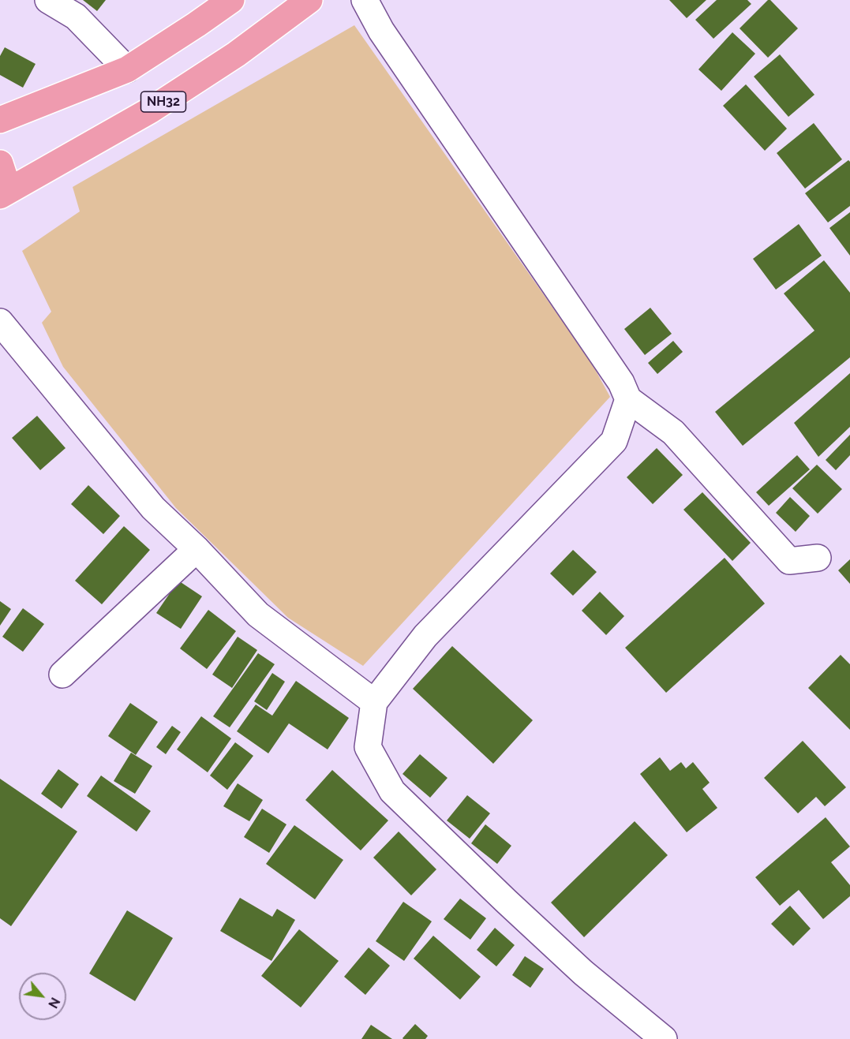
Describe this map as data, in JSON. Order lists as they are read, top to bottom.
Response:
{
  "streets": {
    "main road": ["NH32"]
  },
  "north": "bottom right"
}
